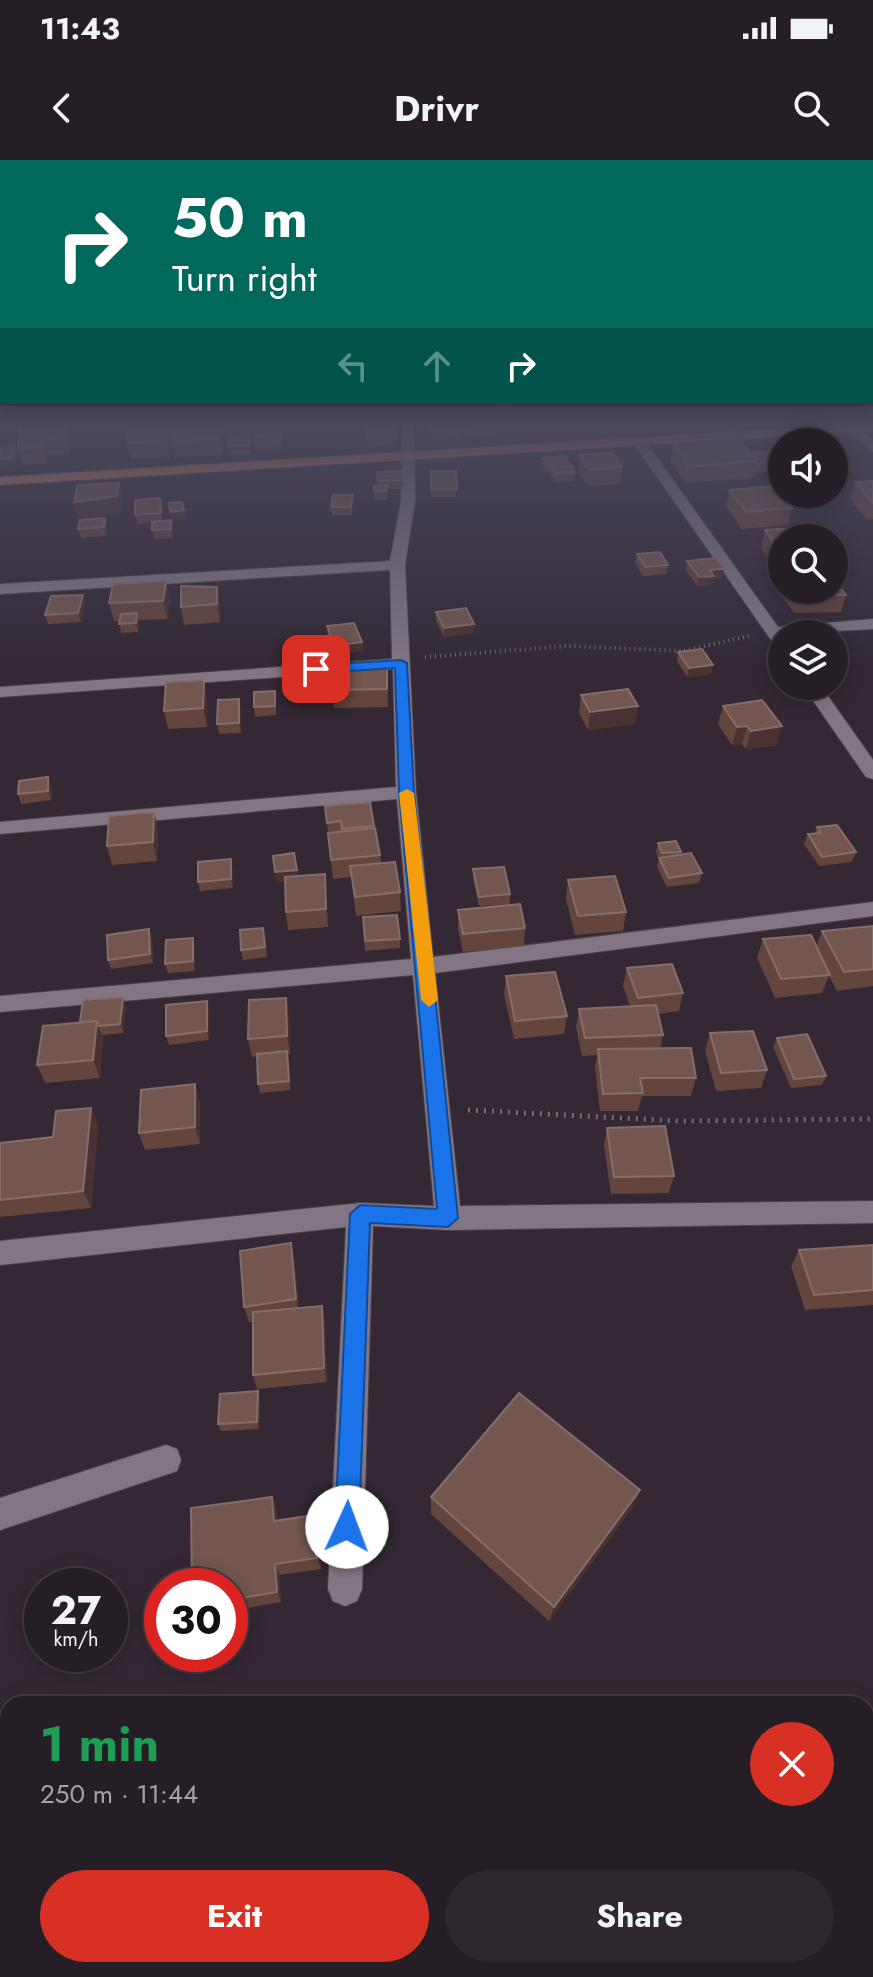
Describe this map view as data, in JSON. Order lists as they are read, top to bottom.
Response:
{
  "page": {
    "status": "11:43",
    "header": "Drivr",
    "turn": ["50 m", "Turn right"],
    "speed": "27 km/h",
    "limit": "30",
    "heading": ["1 min", "250 m · 11:44"],
    "buttons": ["Exit", "Share"]
  }
}
